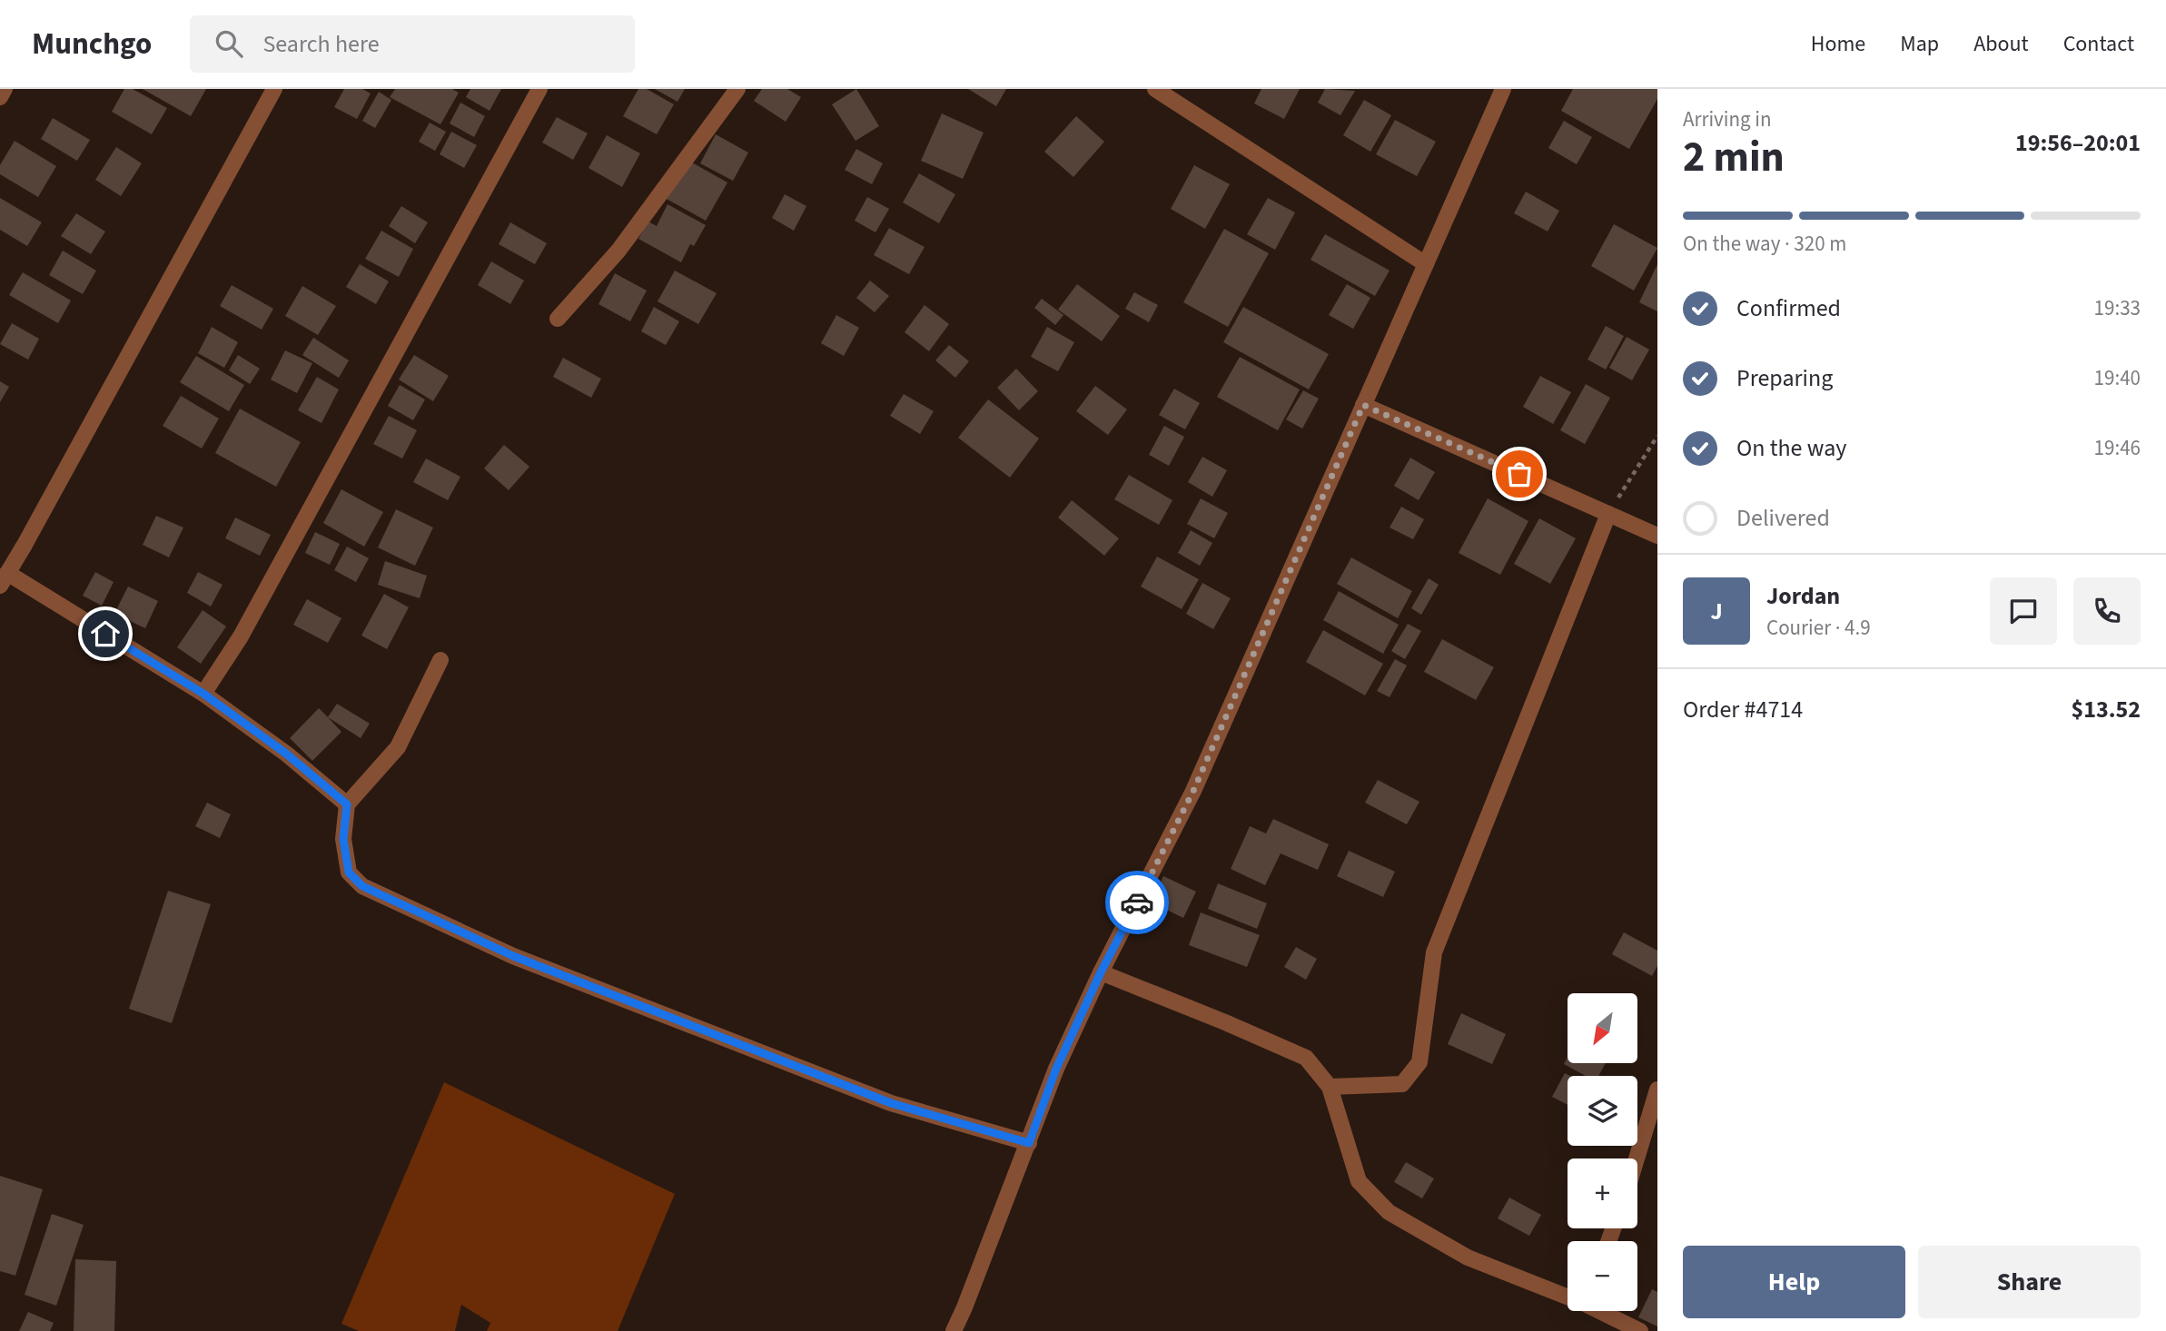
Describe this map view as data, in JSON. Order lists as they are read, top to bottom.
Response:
{
  "north": "bottom left",
  "page": {
    "header": "Munchgo",
    "search": "Search here",
    "nav": [
      "Home",
      "Map",
      "About",
      "Contact"
    ],
    "heading": ["2 min", "Arriving in", "19:56–20:01"],
    "panel": [
      "Jordan",
      "Courier · 4.9",
      "Order #4714",
      "$13.52"
    ],
    "bar": "On the way · 320 m",
    "list": [
      ["Confirmed", "19:33"],
      ["Preparing", "19:40"],
      ["On the way", "19:46"],
      "Delivered"
    ],
    "round": "J",
    "map_buttons": ["+", "−"],
    "buttons": ["Help", "Share"]
  }
}
